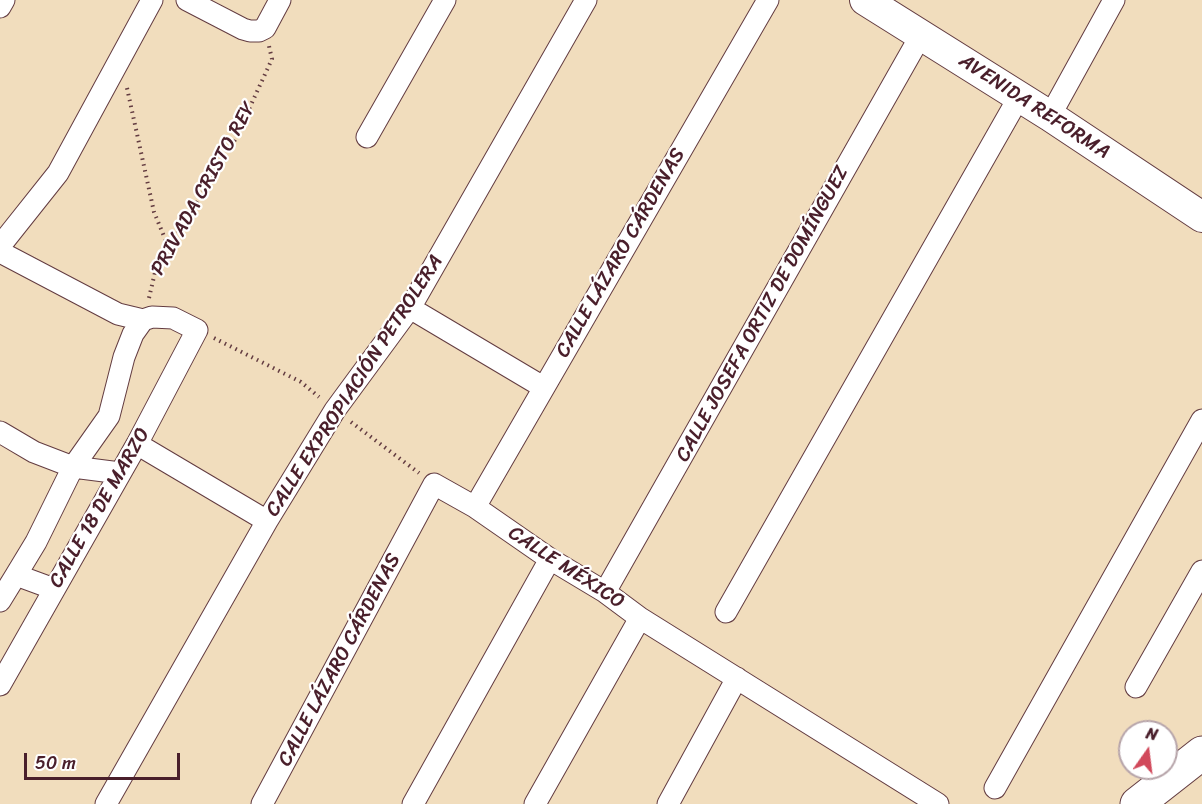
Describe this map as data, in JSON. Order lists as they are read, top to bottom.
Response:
{
  "streets": {
    "street": [
      "AVENIDA REFORMA",
      "CALLE LÁZARO CÁRDENAS",
      "CALLE JOSEFA ORTIZ DE DOMÍNGUEZ",
      "CALLE EXPROPIACIÓN PETROLERA",
      "CALLE 18 DE MARZO",
      "CALLE MÉXICO"
    ],
    "path": ["PRIVADA CRISTO REY"]
  },
  "crossings": [
    ["AVENIDA REFORMA", "CALLE JOSEFA ORTIZ DE DOMÍNGUEZ"],
    ["CALLE LÁZARO CÁRDENAS", "CALLE MÉXICO"],
    ["CALLE JOSEFA ORTIZ DE DOMÍNGUEZ", "CALLE MÉXICO"]
  ],
  "scale_bar": "50 m",
  "north": "top"
}
